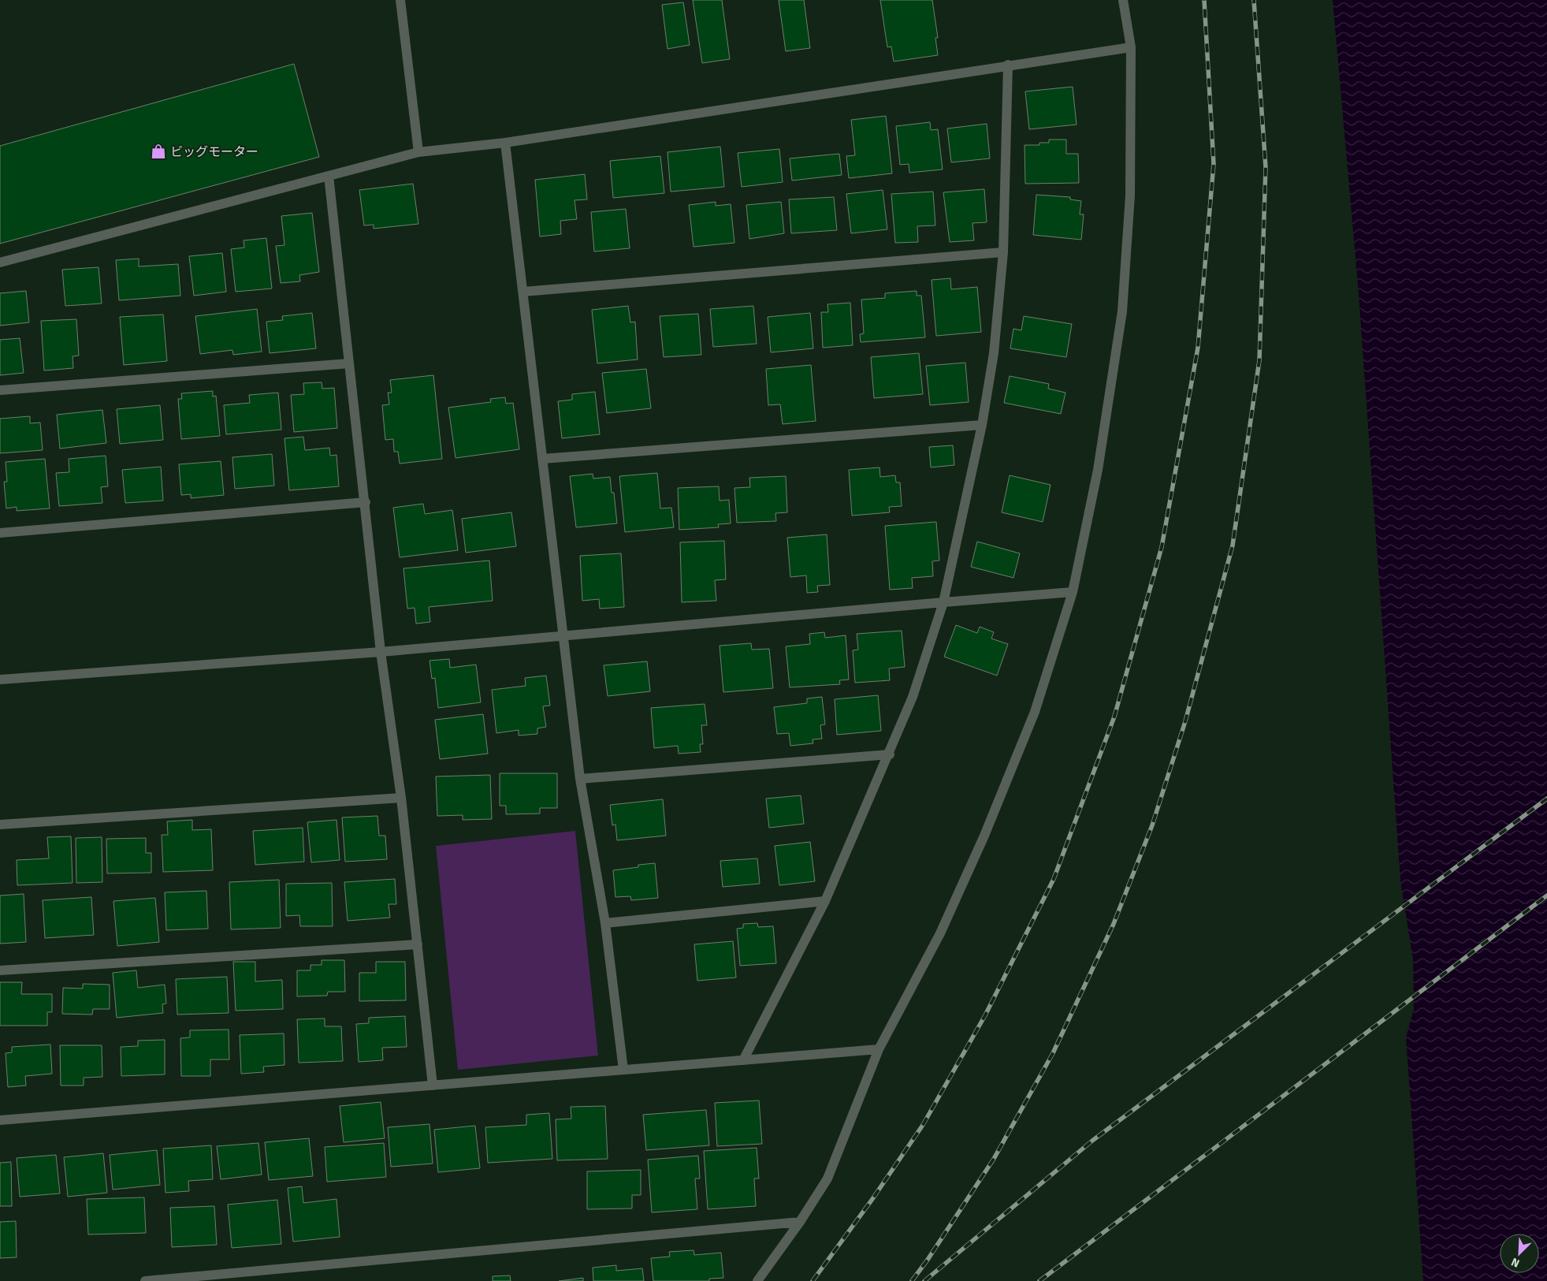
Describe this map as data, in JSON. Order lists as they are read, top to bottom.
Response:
{
  "places": {
    "shop": ["ビッグモーター"]
  },
  "north": "bottom left"
}
